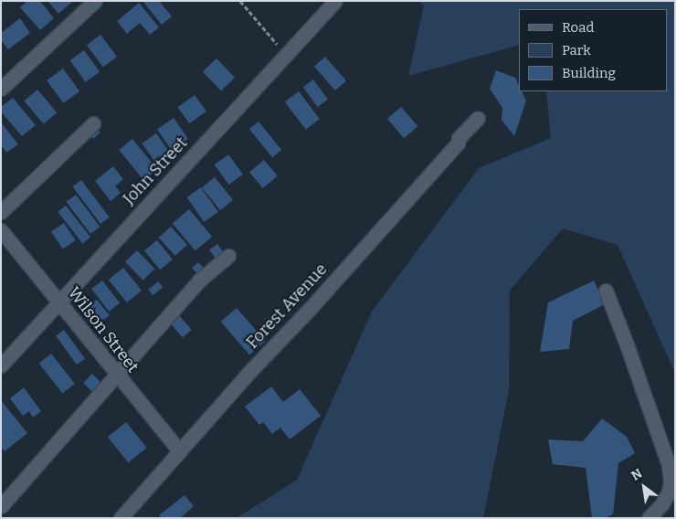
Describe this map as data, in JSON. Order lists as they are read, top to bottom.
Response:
{
  "streets": {
    "street": ["John Street", "Forest Avenue", "Wilson Street"]
  },
  "crossings": [
    ["John Street", "Wilson Street"],
    ["Forest Avenue", "Wilson Street"]
  ],
  "legend": ["Road", "Park", "Building"],
  "north": "top left"
}
